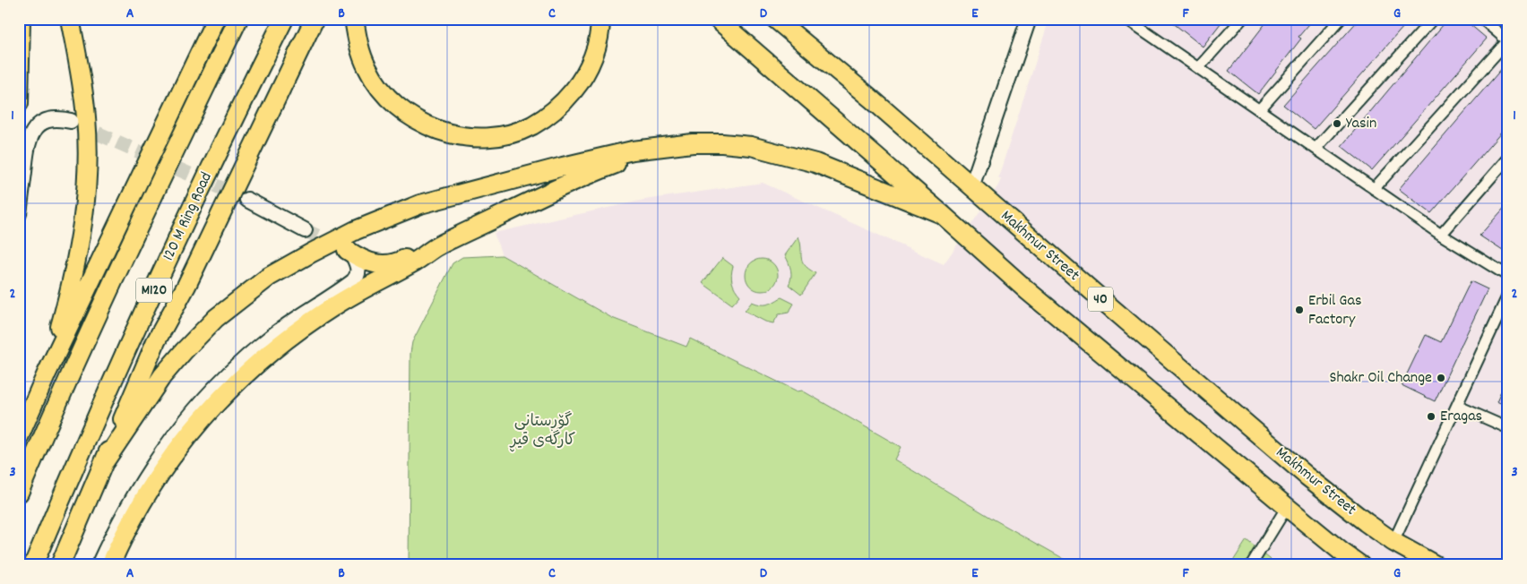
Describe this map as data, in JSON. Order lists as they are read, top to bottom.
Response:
{
  "streets": {
    "highway": [
      "120 M Ring Road",
      "Makhmur Street",
      "M120",
      "40"
    ]
  },
  "parks": ["گۆڕستانی کارگەی قیڕ"],
  "places": [
    "Yasin",
    "Erbil Gas Factory",
    "Shakr Oil Change",
    "Eragas"
  ],
  "grid": {
    "columns": [
      "A",
      "B",
      "C",
      "D",
      "E",
      "F",
      "G"
    ],
    "rows": ["1", "2", "3"]
  }
}
